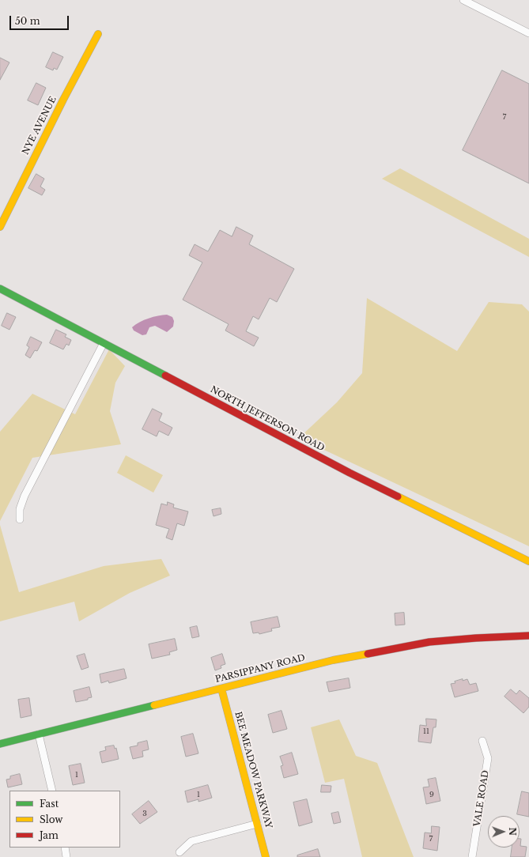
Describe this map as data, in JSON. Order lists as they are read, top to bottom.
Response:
{
  "streets": {
    "street": [
      "NYE AVENUE",
      "NORTH JEFFERSON ROAD",
      "PARSIPPANY ROAD",
      "BEE MEADOW PARKWAY",
      "VALE ROAD"
    ]
  },
  "crossings": [
    ["PARSIPPANY ROAD", "BEE MEADOW PARKWAY"]
  ],
  "house_numbers": [
    "7",
    "11",
    "1",
    "1",
    "9",
    "3",
    "7"
  ],
  "legend": ["Fast", "Slow", "Jam"],
  "scale_bar": "50 m",
  "north": "right"
}
